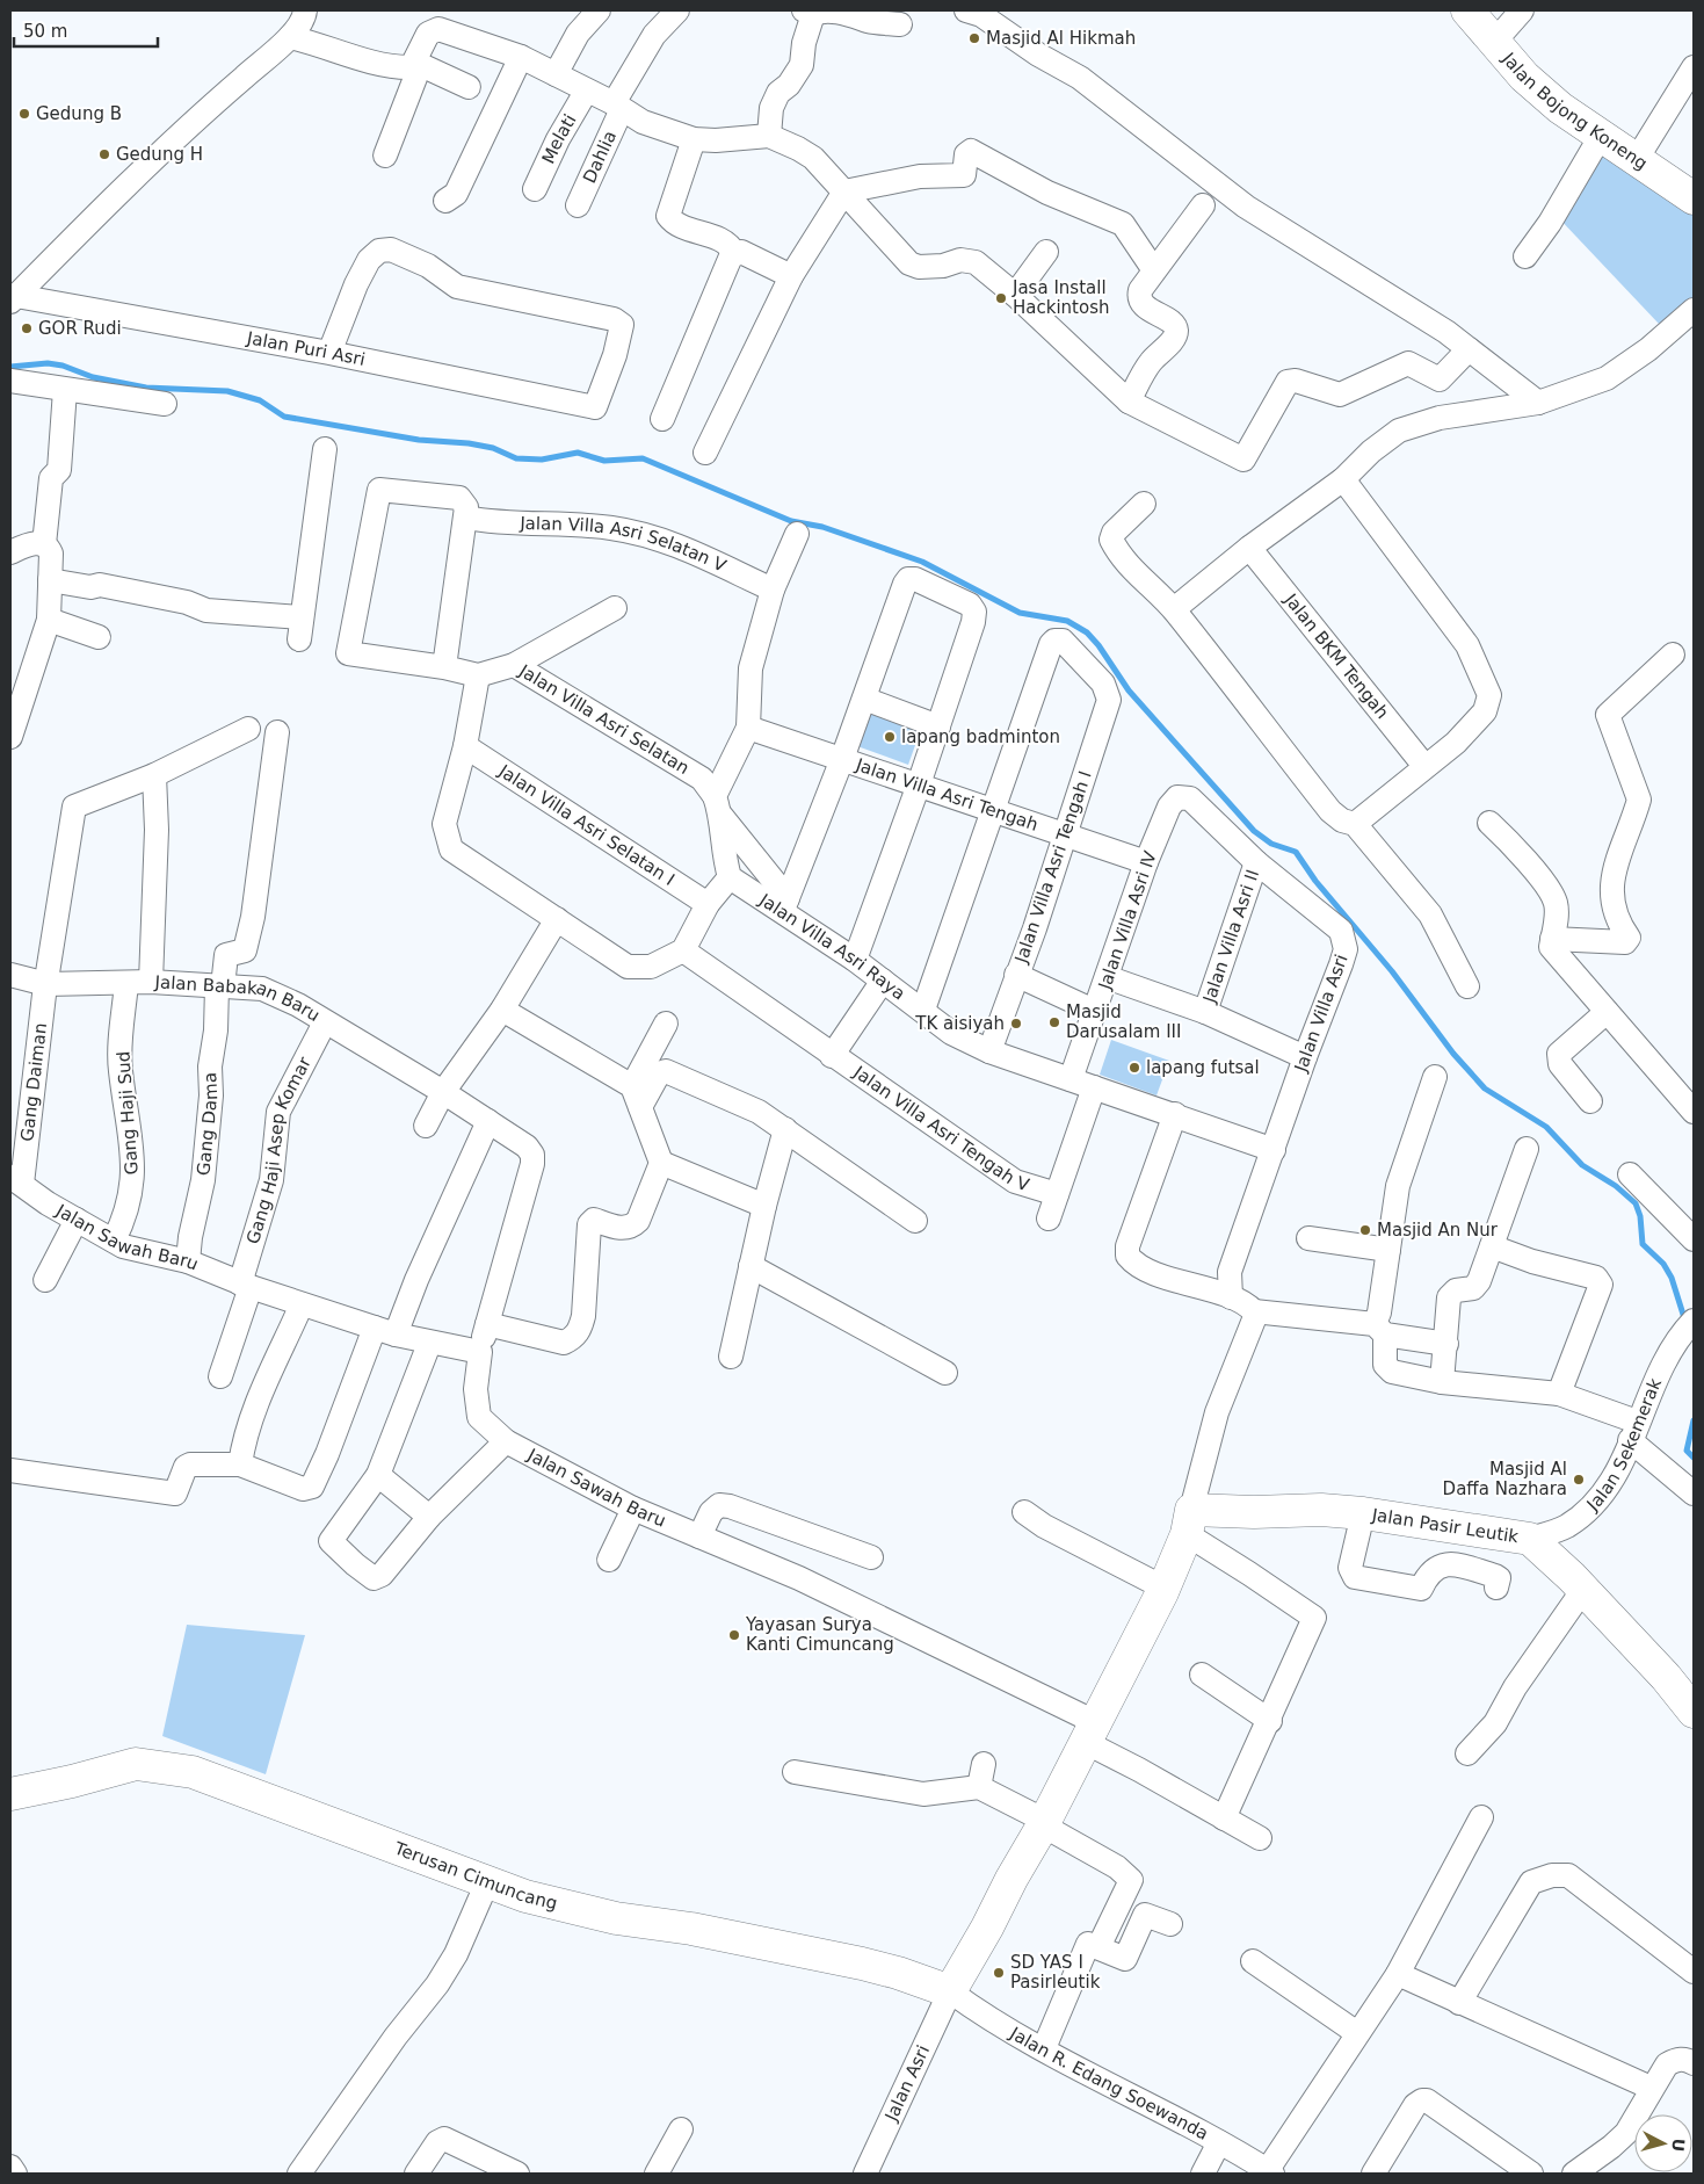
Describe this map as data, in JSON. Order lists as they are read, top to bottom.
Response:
{
  "streets": {
    "street": [
      "Jalan Bojong Koneng",
      "Melati",
      "Dahlia",
      "Jalan Puri Asri",
      "Jalan Villa Asri Selatan V",
      "Jalan BKM Tengah",
      "Jalan Villa Asri Selatan",
      "Jalan Villa Asri Tengah",
      "Jalan Villa Asri Selatan I",
      "Jalan Villa Asri Tengah I",
      "Jalan Villa Asri Ⅳ",
      "Jalan Villa Asri II",
      "Jalan Villa Asri Raya",
      "Jalan Babakan Baru",
      "Jalan Villa Asri",
      "Gang Daiman",
      "Gang Haji Sud",
      "Gang Dama",
      "Jalan Villa Asri Tengah V",
      "Gang Haji Asep Komar",
      "Jalan Sawah Baru",
      "Jalan Sekemerak",
      "Jalan Pasir Leutik",
      "Terusan Cimuncang",
      "Jalan Asri",
      "Jalan R. Edang Soewanda"
    ]
  },
  "crossings": [
    ["Jalan Villa Asri Selatan V", "Jalan Villa Asri Selatan"],
    ["Jalan Villa Asri Selatan", "Jalan Villa Asri Raya"],
    ["Jalan Villa Asri Tengah", "Jalan Villa Asri Tengah I"],
    ["Jalan Villa Asri Tengah", "Jalan Villa Asri Ⅳ"],
    ["Jalan Villa Asri Tengah I", "Jalan Villa Asri Raya"],
    ["Jalan Villa Asri Ⅳ", "Jalan Villa Asri Raya"],
    ["Jalan Villa Asri Ⅳ", "Jalan Villa Asri"],
    ["Jalan Villa Asri II", "Jalan Villa Asri"],
    ["Jalan Villa Asri Raya", "Jalan Villa Asri"],
    ["Jalan Villa Asri Raya", "Jalan Villa Asri Tengah V"],
    ["Jalan Babakan Baru", "Gang Daiman"],
    ["Jalan Babakan Baru", "Gang Haji Sud"],
    ["Jalan Babakan Baru", "Gang Dama"],
    ["Jalan Babakan Baru", "Gang Haji Asep Komar"],
    ["Gang Daiman", "Jalan Sawah Baru"],
    ["Gang Haji Sud", "Jalan Sawah Baru"],
    ["Gang Dama", "Jalan Sawah Baru"],
    ["Gang Haji Asep Komar", "Jalan Sawah Baru"],
    ["Jalan Sekemerak", "Jalan Pasir Leutik"],
    ["Terusan Cimuncang", "Jalan Asri"],
    ["Terusan Cimuncang", "Jalan R. Edang Soewanda"],
    ["Jalan Asri", "Jalan R. Edang Soewanda"]
  ],
  "places": [
    "Masjid Al Hikmah",
    "Gedung B",
    "Gedung H",
    "Jasa Install Hackintosh",
    "GOR Rudi",
    "lapang badminton",
    "Masjid Darusalam III",
    "TK aisiyah",
    "lapang futsal",
    "Masjid An Nur",
    "Masjid Al Daffa Nazhara",
    "Yayasan Surya Kanti Cimuncang",
    "SD YAS I Pasirleutik"
  ],
  "scale_bar": "50 m",
  "north": "right"
}
